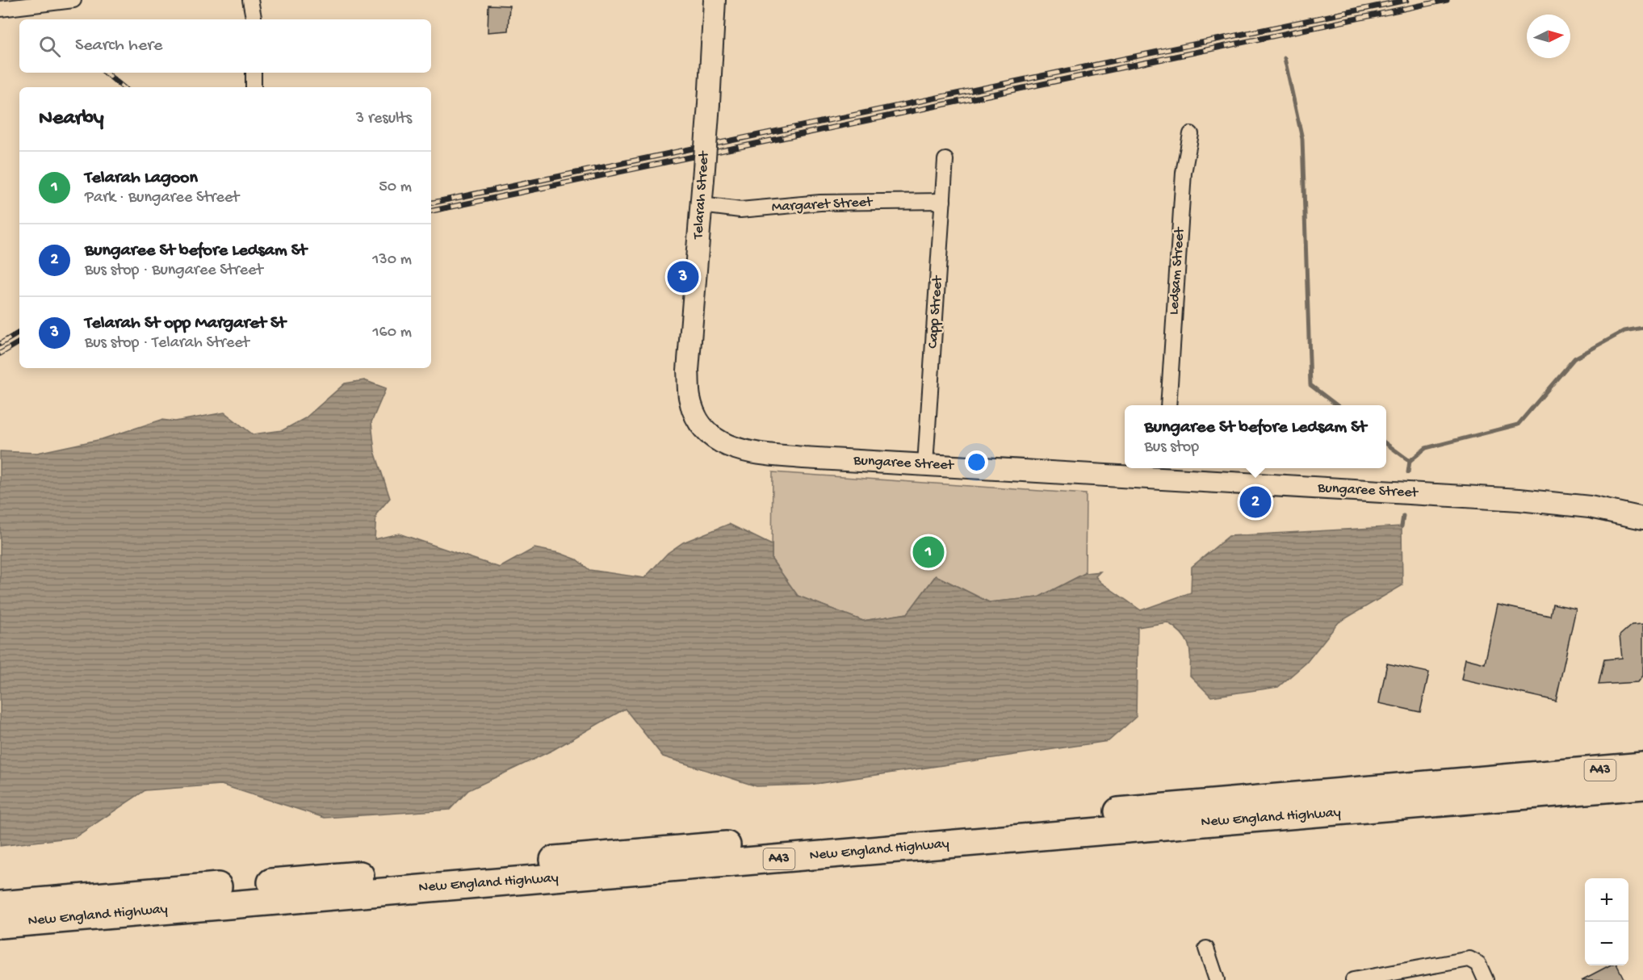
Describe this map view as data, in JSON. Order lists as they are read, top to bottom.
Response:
{
  "streets": {
    "highway": ["A43", "New England Highway"],
    "street": [
      "Telarah Street",
      "Margaret Street",
      "Ledsam Street",
      "Capp Street",
      "Bungaree Street"
    ]
  },
  "crossings": [
    ["Telarah Street", "Margaret Street"],
    ["Telarah Street", "Bungaree Street"],
    ["Margaret Street", "Capp Street"],
    ["Capp Street", "Bungaree Street"]
  ],
  "north": "right",
  "page": {
    "search": "Search here",
    "heading": ["Nearby", "3 results"],
    "list": [
      {
        "mark": "1",
        "name": "Telarah Lagoon",
        "note": "Park · Bungaree Street",
        "value": "50 m"
      },
      {
        "mark": "2",
        "name": "Bungaree St before Ledsam St",
        "note": "Bus stop · Bungaree Street",
        "value": "130 m"
      },
      {
        "mark": "3",
        "name": "Telarah St opp Margaret St",
        "note": "Bus stop · Telarah Street",
        "value": "160 m"
      }
    ],
    "pins": ["3", "2", "1"],
    "popup": ["Bungaree St before Ledsam St", "Bus stop"],
    "map_buttons": ["+", "−"]
  }
}
